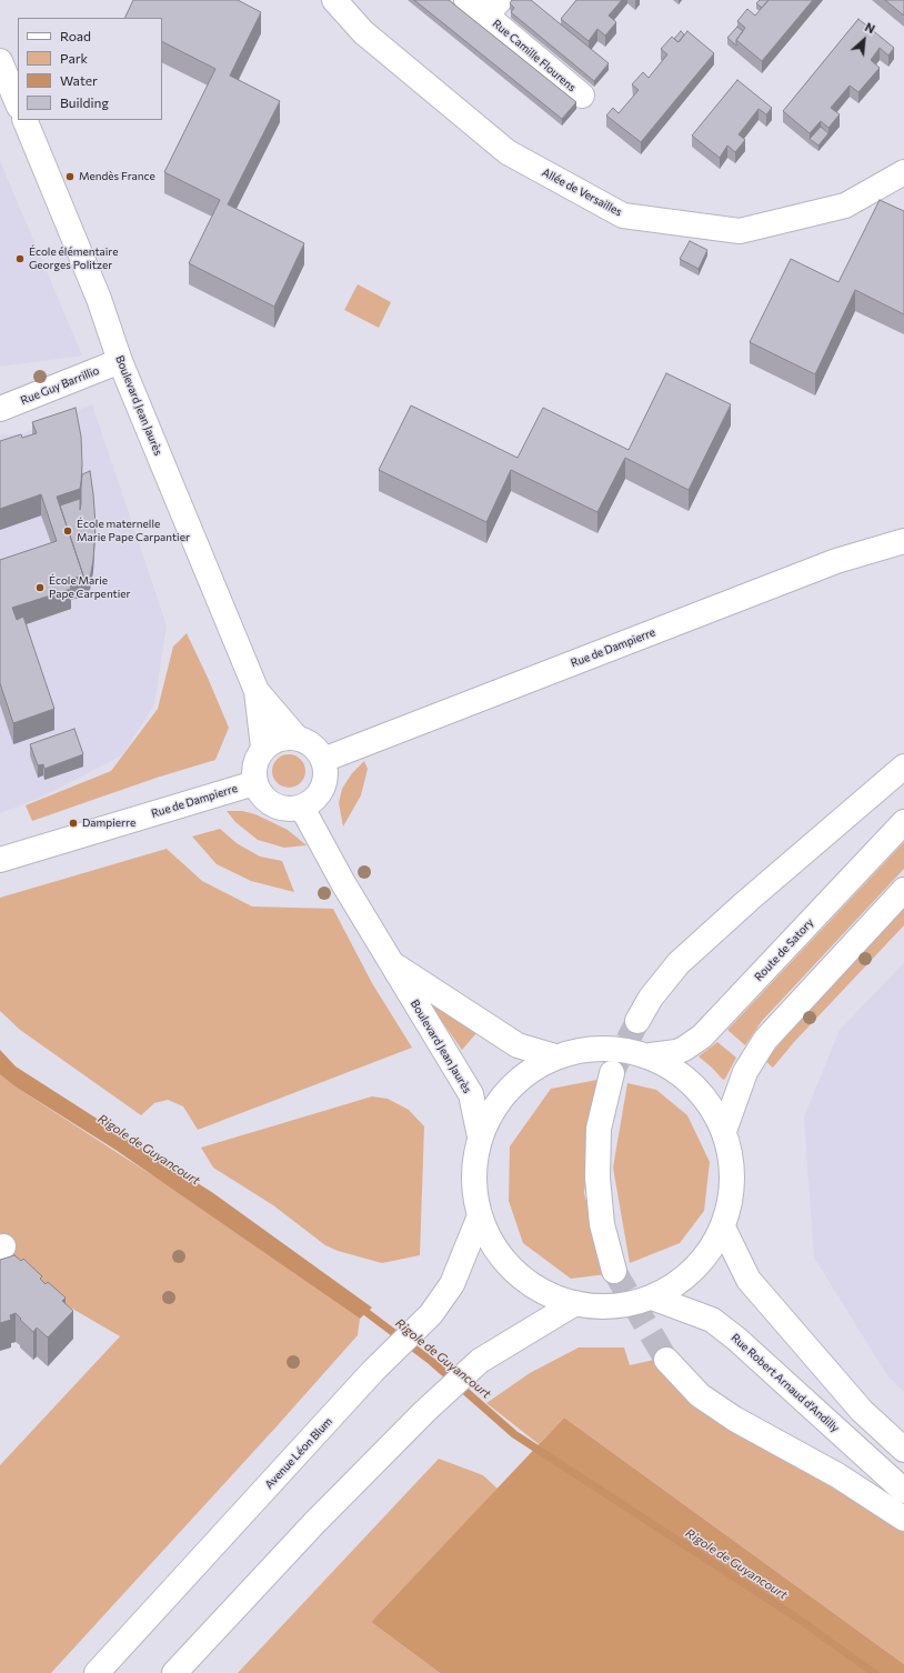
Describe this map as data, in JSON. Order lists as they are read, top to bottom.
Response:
{
  "streets": {
    "street": [
      "Rue Camille Flourens",
      "Allée de Versailles",
      "Rue Guy Barrillio",
      "Boulevard Jean Jaurès",
      "Rue de Dampierre",
      "Route de Satory",
      "Rue Robert Arnaud d'Andilly",
      "Avenue Léon Blum"
    ]
  },
  "crossings": [
    ["Rue Guy Barrillio", "Boulevard Jean Jaurès"],
    ["Boulevard Jean Jaurès", "Rue de Dampierre"]
  ],
  "water": ["Rigole de Guyancourt"],
  "places": [
    "Mendès France",
    "École élémentaire Georges Politzer",
    "École maternelle Marie Pape Carpantier",
    "École Marie Pape Carpentier",
    "Dampierre"
  ],
  "legend": [
    "Road",
    "Park",
    "Water",
    "Building"
  ],
  "north": "top right"
}
